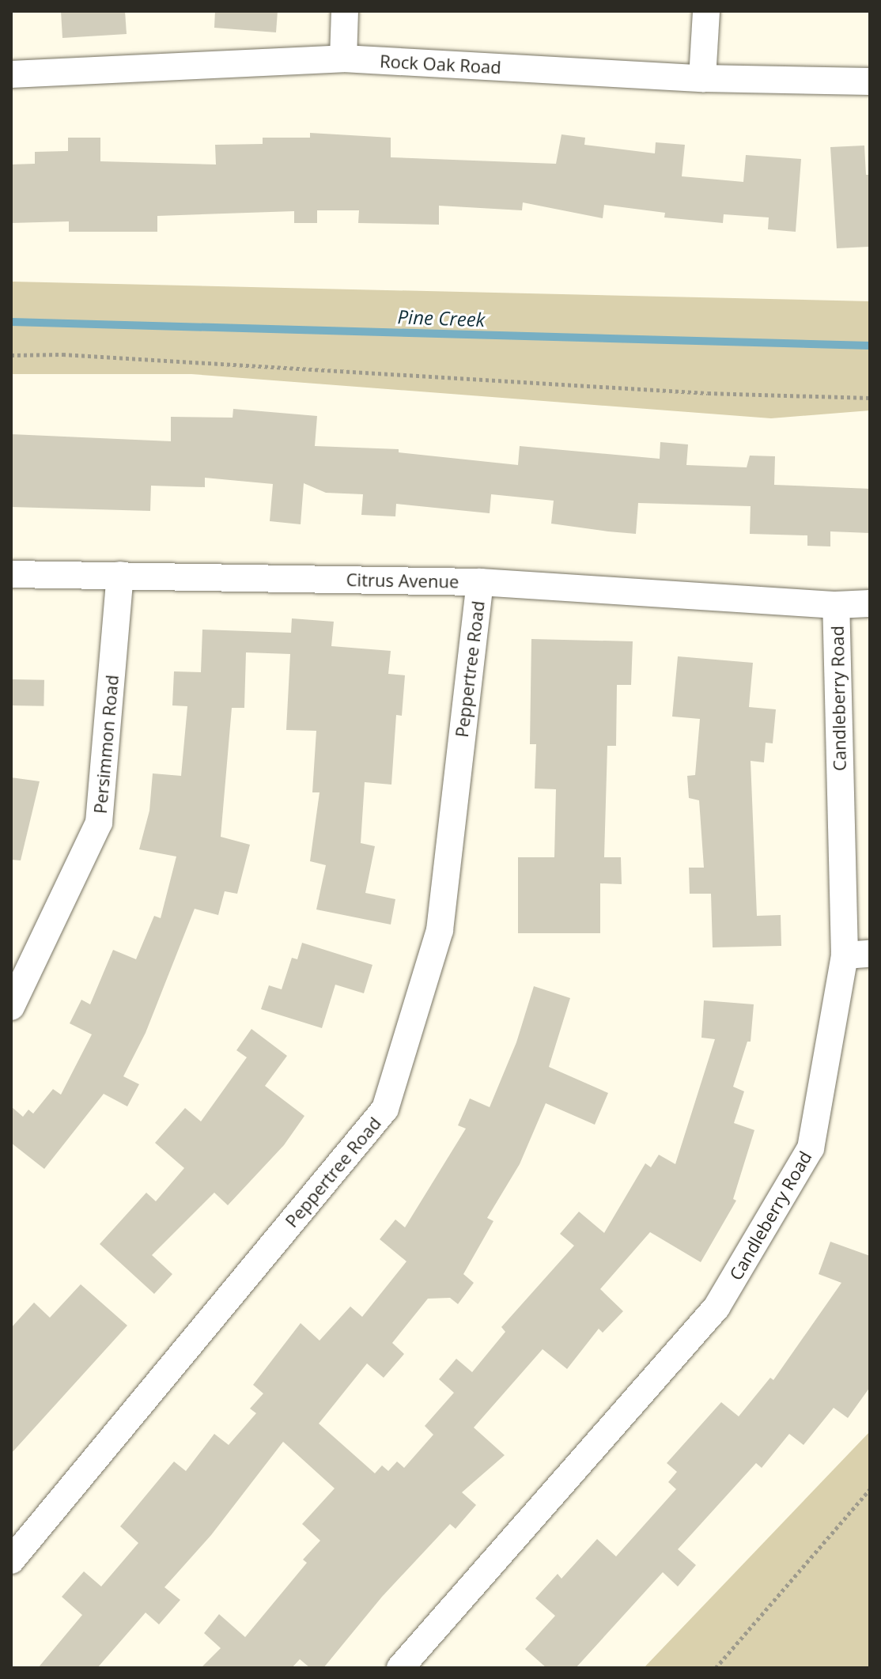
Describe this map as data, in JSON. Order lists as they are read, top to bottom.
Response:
{
  "streets": {
    "street": [
      "Rock Oak Road",
      "Citrus Avenue",
      "Peppertree Road",
      "Candleberry Road",
      "Persimmon Road"
    ]
  },
  "crossings": [
    ["Citrus Avenue", "Peppertree Road"],
    ["Citrus Avenue", "Candleberry Road"],
    ["Citrus Avenue", "Persimmon Road"]
  ],
  "water": ["Pine Creek"]
}
